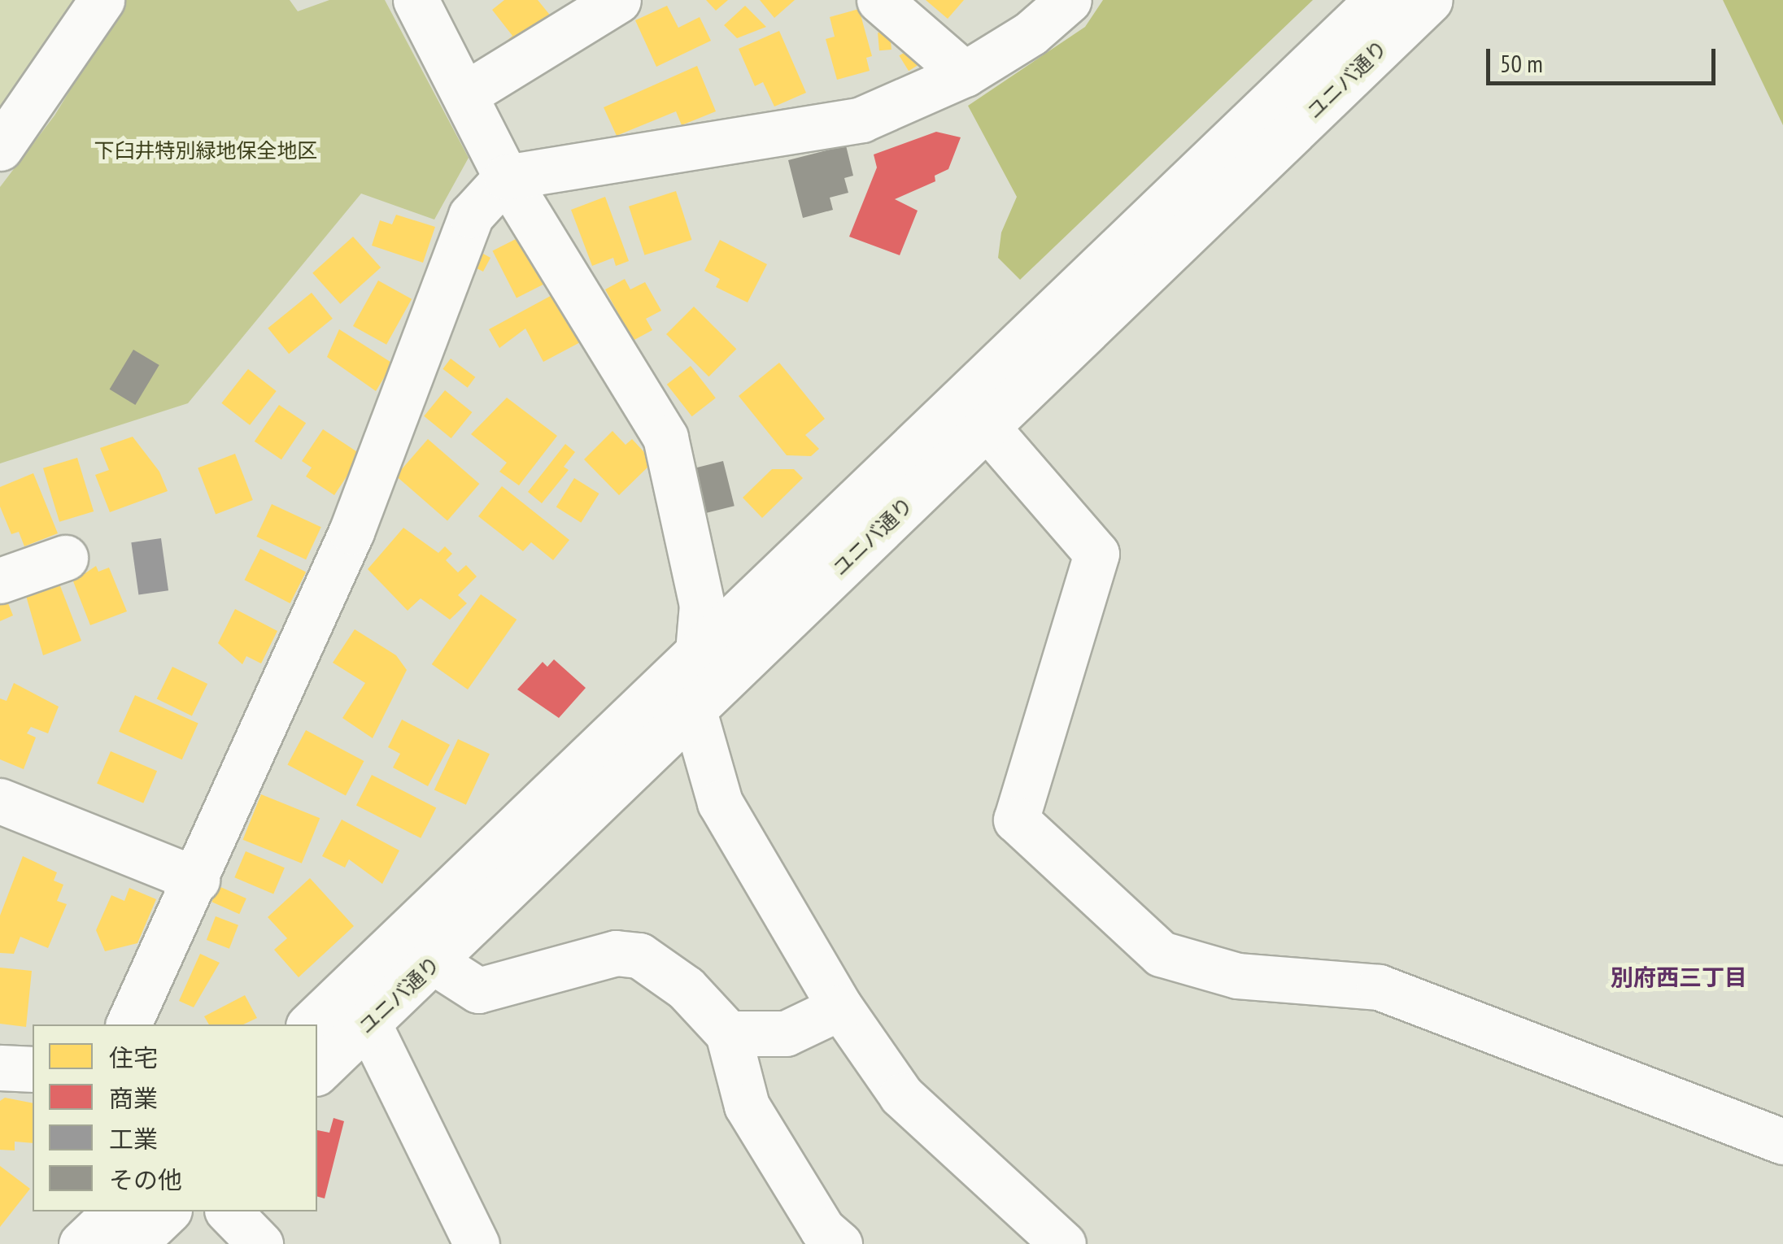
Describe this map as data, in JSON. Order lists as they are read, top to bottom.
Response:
{
  "streets": {
    "street": ["ユニバ通り"]
  },
  "districts": ["別府西三丁目"],
  "parks": ["下臼井特別緑地保全地区"],
  "legend": [
    "住宅",
    "商業",
    "工業",
    "その他"
  ],
  "scale_bar": "50 m"
}
